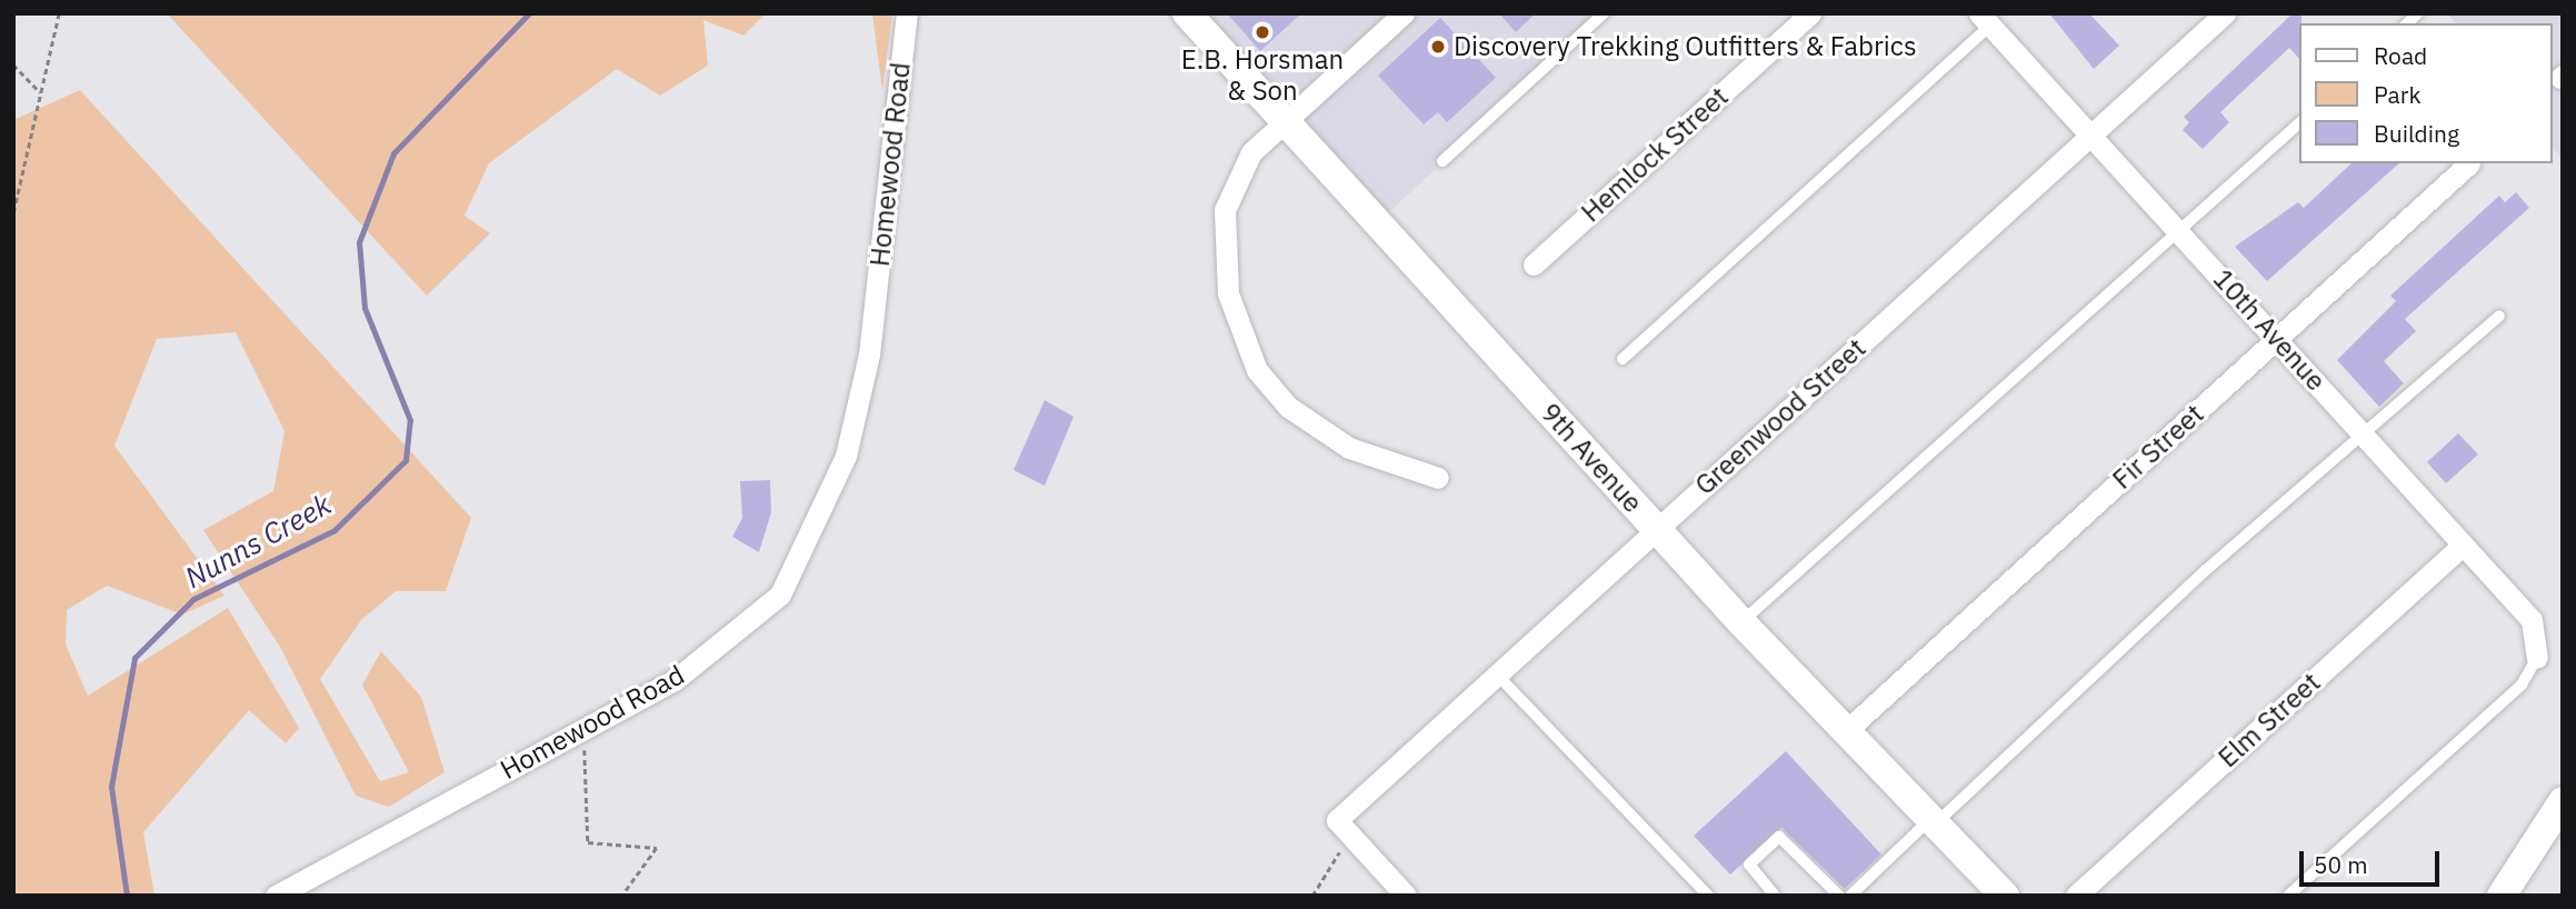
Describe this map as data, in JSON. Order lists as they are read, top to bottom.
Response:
{
  "streets": {
    "main road": ["9th Avenue"],
    "street": [
      "Hemlock Street",
      "Homewood Road",
      "10th Avenue",
      "Greenwood Street",
      "Fir Street",
      "Elm Street"
    ]
  },
  "crossings": [
    ["10th Avenue", "Greenwood Street"],
    ["10th Avenue", "Fir Street"],
    ["10th Avenue", "Elm Street"],
    ["Greenwood Street", "9th Avenue"],
    ["Fir Street", "9th Avenue"]
  ],
  "water": ["Nunns Creek"],
  "places": ["E.B. Horsman & Son", "Discovery Trekking Outfitters & Fabrics"],
  "legend": ["Road", "Park", "Building"],
  "scale_bar": "50 m"
}
